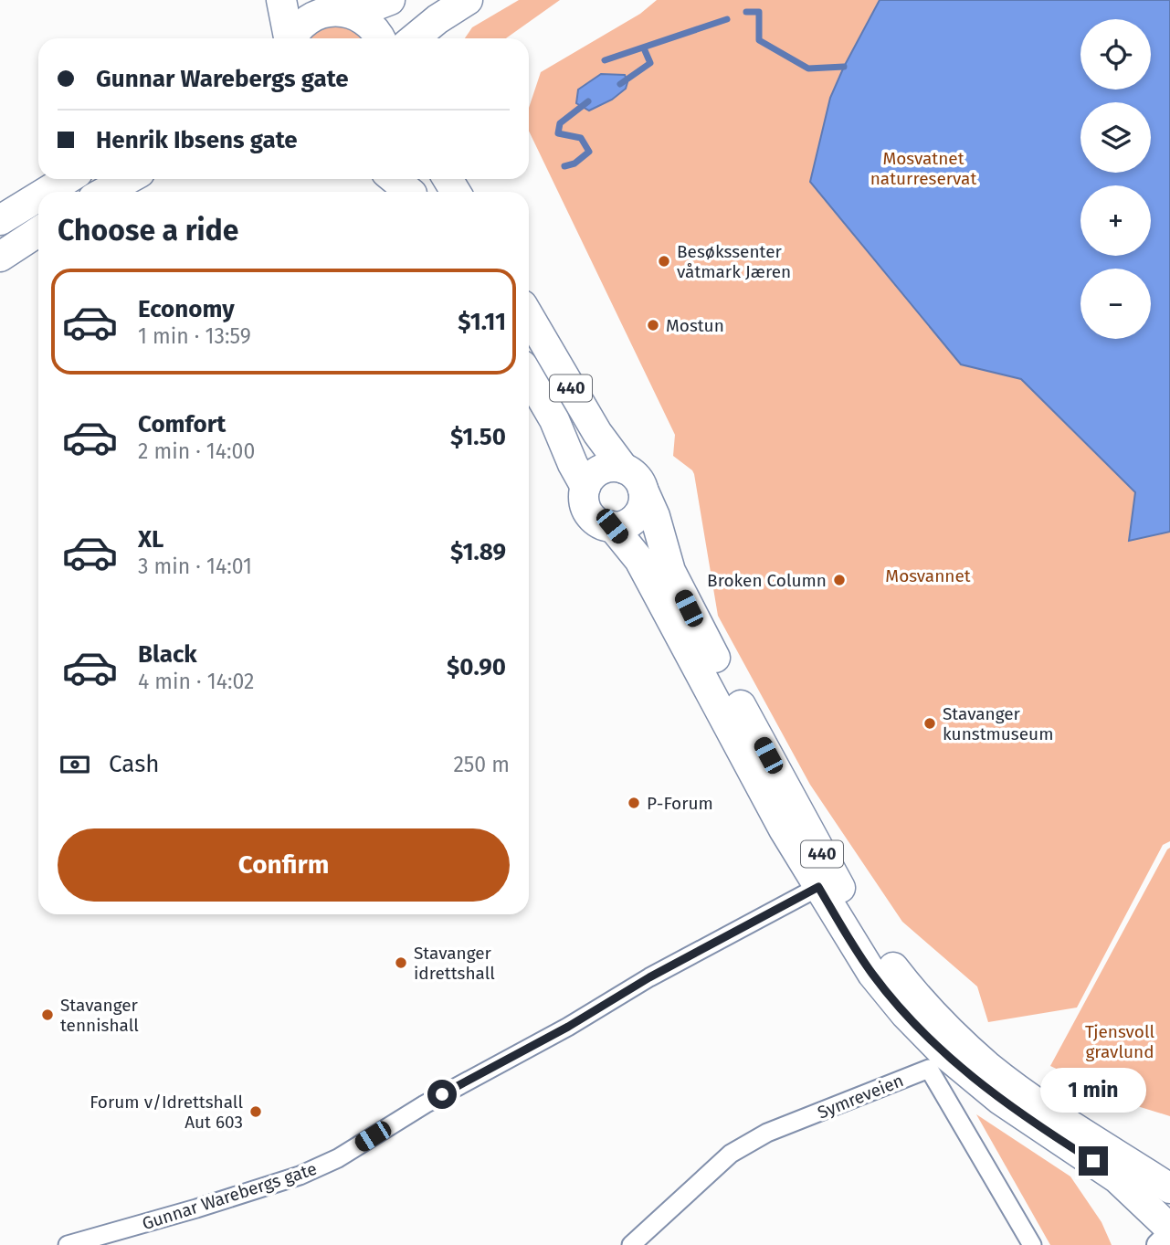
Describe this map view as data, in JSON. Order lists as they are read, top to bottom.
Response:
{
  "streets": {
    "main road": ["440"],
    "street": ["Symreveien", "Gunnar Warebergs gate"]
  },
  "crossings": [
    ["440", "Gunnar Warebergs gate"]
  ],
  "parks": ["Mosvatnet naturreservat", "Mosvannet", "Tjensvoll gravlund"],
  "places": [
    "Besøkssenter våtmark Jæren",
    "Mostun",
    "Broken Column",
    "Stavanger kunstmuseum",
    "P-Forum",
    "Stavanger idrettshall",
    "Stavanger tennishall",
    "Forum v/Idrettshall Aut 603"
  ],
  "page": {
    "map_buttons": ["+", "−"],
    "banner": ["Gunnar Warebergs gate", "Henrik Ibsens gate"],
    "heading": "Choose a ride",
    "list": [
      {
        "name": "Economy",
        "note": "1 min · 13:59",
        "value": "$1.11"
      },
      {
        "name": "Comfort",
        "note": "2 min · 14:00",
        "value": "$1.50"
      },
      {
        "name": "XL",
        "note": "3 min · 14:01",
        "value": "$1.89"
      },
      {
        "name": "Black",
        "note": "4 min · 14:02",
        "value": "$0.90"
      }
    ],
    "pay": ["Cash", "250 m"],
    "buttons": "Confirm",
    "bubble": "1 min"
  }
}
